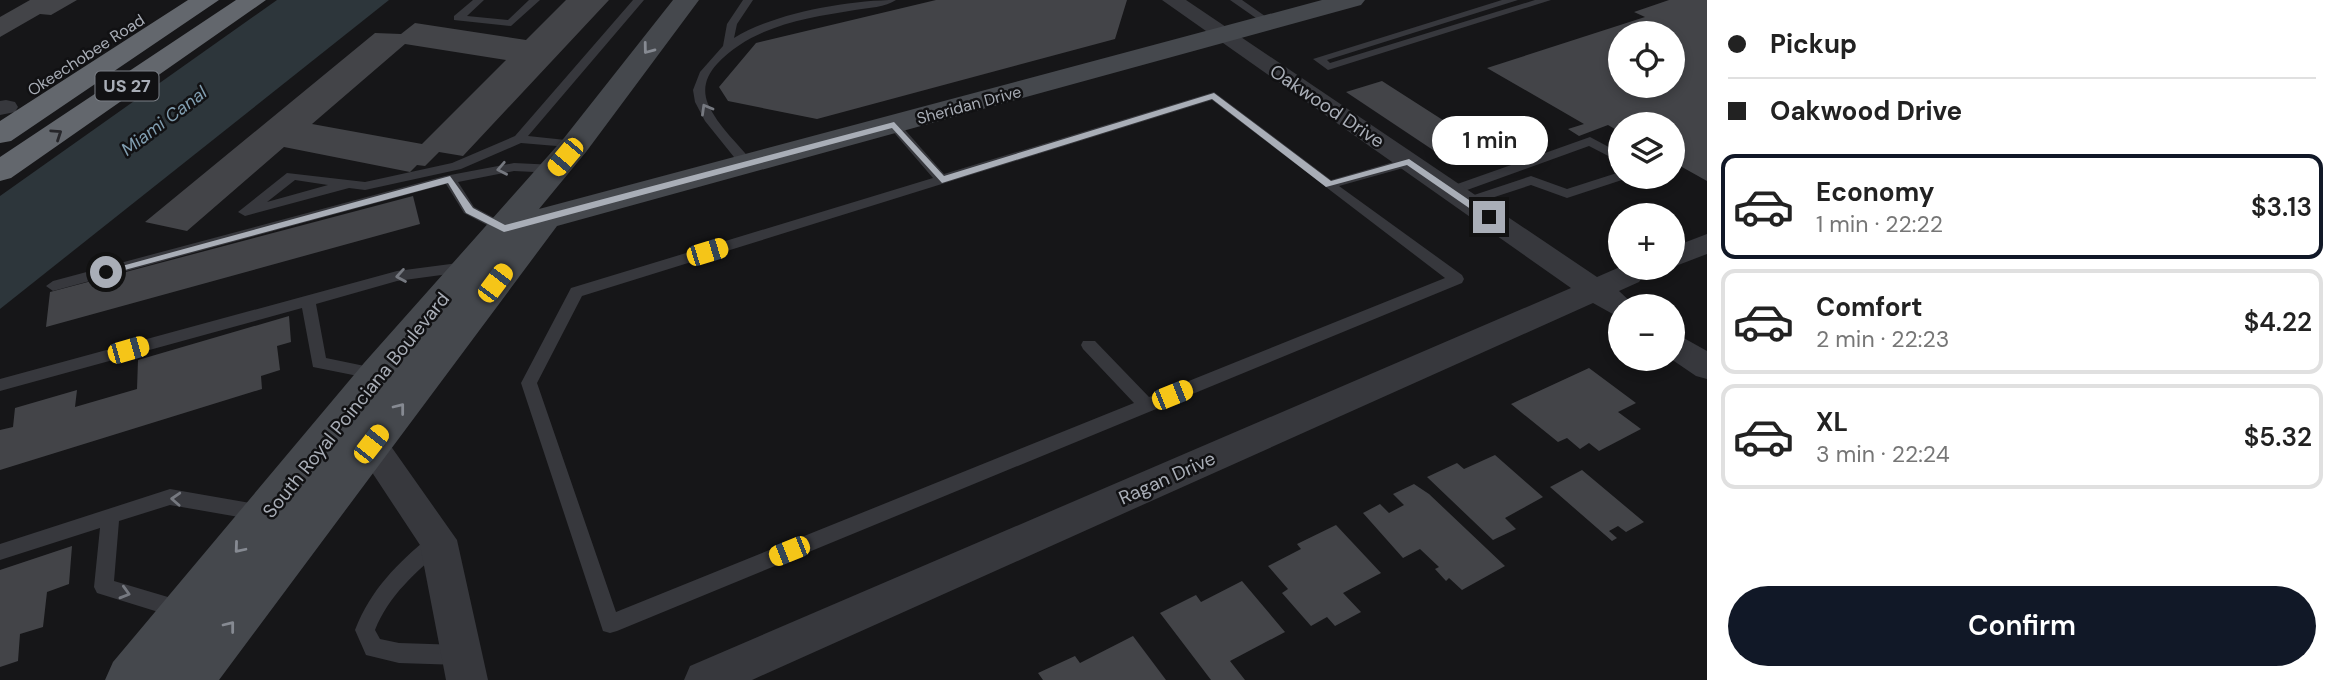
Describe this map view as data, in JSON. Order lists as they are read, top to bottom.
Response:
{
  "streets": {
    "highway": ["Okeechobee Road", "US 27"],
    "street": [
      "Sheridan Drive",
      "Oakwood Drive",
      "South Royal Poinciana Boulevard",
      "Ragan Drive"
    ]
  },
  "crossings": [
    ["Sheridan Drive", "Oakwood Drive"],
    ["Sheridan Drive", "South Royal Poinciana Boulevard"],
    ["Oakwood Drive", "Ragan Drive"]
  ],
  "water": ["Miami Canal"],
  "page": {
    "banner": ["Pickup", "Oakwood Drive"],
    "map_buttons": ["+", "−"],
    "bubble": "1 min",
    "list": [
      {
        "name": "Economy",
        "note": "1 min · 22:22",
        "value": "$3.13"
      },
      {
        "name": "Comfort",
        "note": "2 min · 22:23",
        "value": "$4.22"
      },
      {
        "name": "XL",
        "note": "3 min · 22:24",
        "value": "$5.32"
      }
    ],
    "buttons": "Confirm"
  }
}
